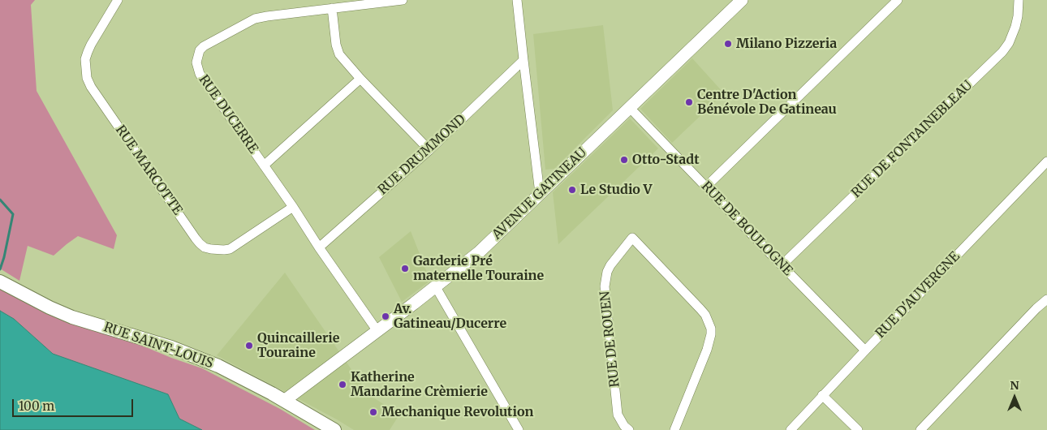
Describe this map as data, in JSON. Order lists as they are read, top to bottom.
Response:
{
  "streets": {
    "main road": ["RUE SAINT-LOUIS"],
    "street": [
      "RUE DUCERRE",
      "RUE DE FONTAINEBLEAU",
      "RUE DRUMMOND",
      "RUE MARCOTTE",
      "AVENUE GATINEAU",
      "RUE DE BOULOGNE",
      "RUE D'AUVERGNE",
      "RUE DE ROUEN"
    ]
  },
  "crossings": [
    ["RUE DUCERRE", "RUE DRUMMOND"],
    ["RUE DUCERRE", "RUE MARCOTTE"],
    ["RUE DUCERRE", "AVENUE GATINEAU"],
    ["RUE DE FONTAINEBLEAU", "RUE DE BOULOGNE"],
    ["AVENUE GATINEAU", "RUE DE BOULOGNE"],
    ["AVENUE GATINEAU", "RUE SAINT-LOUIS"],
    ["RUE DE BOULOGNE", "RUE D'AUVERGNE"]
  ],
  "places": [
    "Milano Pizzeria",
    "Centre D'Action Bénévole De Gatineau",
    "Otto-Stadt",
    "Le Studio V",
    "Garderie Pré maternelle Touraine",
    "Av. Gatineau/Ducerre",
    "Quincaillerie Touraine",
    "Katherine Mandarine Crèmierie",
    "Mechanique Revolution"
  ],
  "scale_bar": "100 m",
  "north": "top"
}
